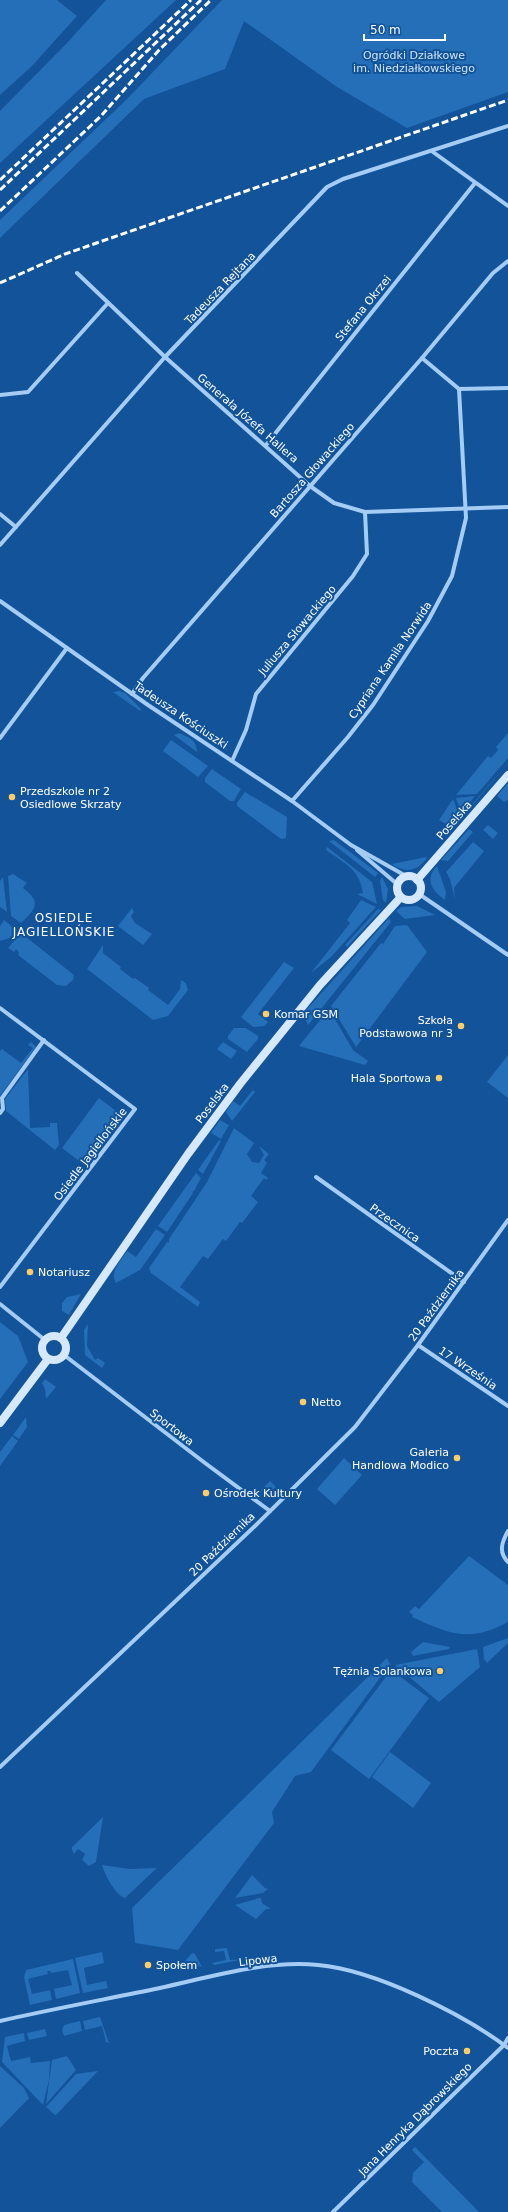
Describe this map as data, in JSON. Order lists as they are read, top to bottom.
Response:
{
  "streets": {
    "street": [
      "Tadeusza Rejtana",
      "Stefana Okrzei",
      "Generała Józefa Hallera",
      "Bartosza Głowackiego",
      "Juliusza Słowackiego",
      "Cypriana Kamila Norwida",
      "Tadeusza Kościuszki",
      "Poselska",
      "Osiedle Jagiellońskie",
      "Przecznica",
      "20 Października",
      "17 Września",
      "Sportowa",
      "Lipowa",
      "Jana Henryka Dąbrowskiego"
    ]
  },
  "crossings": [
    ["Tadeusza Rejtana", "Generała Józefa Hallera"],
    ["Stefana Okrzei", "Generała Józefa Hallera"],
    ["Generała Józefa Hallera", "Bartosza Głowackiego"],
    ["Generała Józefa Hallera", "Juliusza Słowackiego"],
    ["Generała Józefa Hallera", "Cypriana Kamila Norwida"],
    ["Bartosza Głowackiego", "Tadeusza Kościuszki"],
    ["Juliusza Słowackiego", "Tadeusza Kościuszki"],
    ["Cypriana Kamila Norwida", "Tadeusza Kościuszki"],
    ["Tadeusza Kościuszki", "Poselska"],
    ["Poselska", "Sportowa"],
    ["Przecznica", "20 Października"],
    ["20 Października", "17 Września"],
    ["20 Października", "Sportowa"],
    ["Lipowa", "Jana Henryka Dąbrowskiego"]
  ],
  "districts": ["OSIEDLE JAGIELLOŃSKIE"],
  "parks": ["Ogródki Działkowe im. Niedziałkowskiego"],
  "places": [
    "Przedszkole nr 2 Osiedlowe Skrzaty",
    "Komar GSM",
    "Szkoła Podstawowa nr 3",
    "Hala Sportowa",
    "Notariusz",
    "Netto",
    "Galeria Handlowa Modico",
    "Ośrodek Kultury",
    "Tężnia Solankowa",
    "Społem",
    "Poczta"
  ],
  "scale_bar": "50 m"
}
